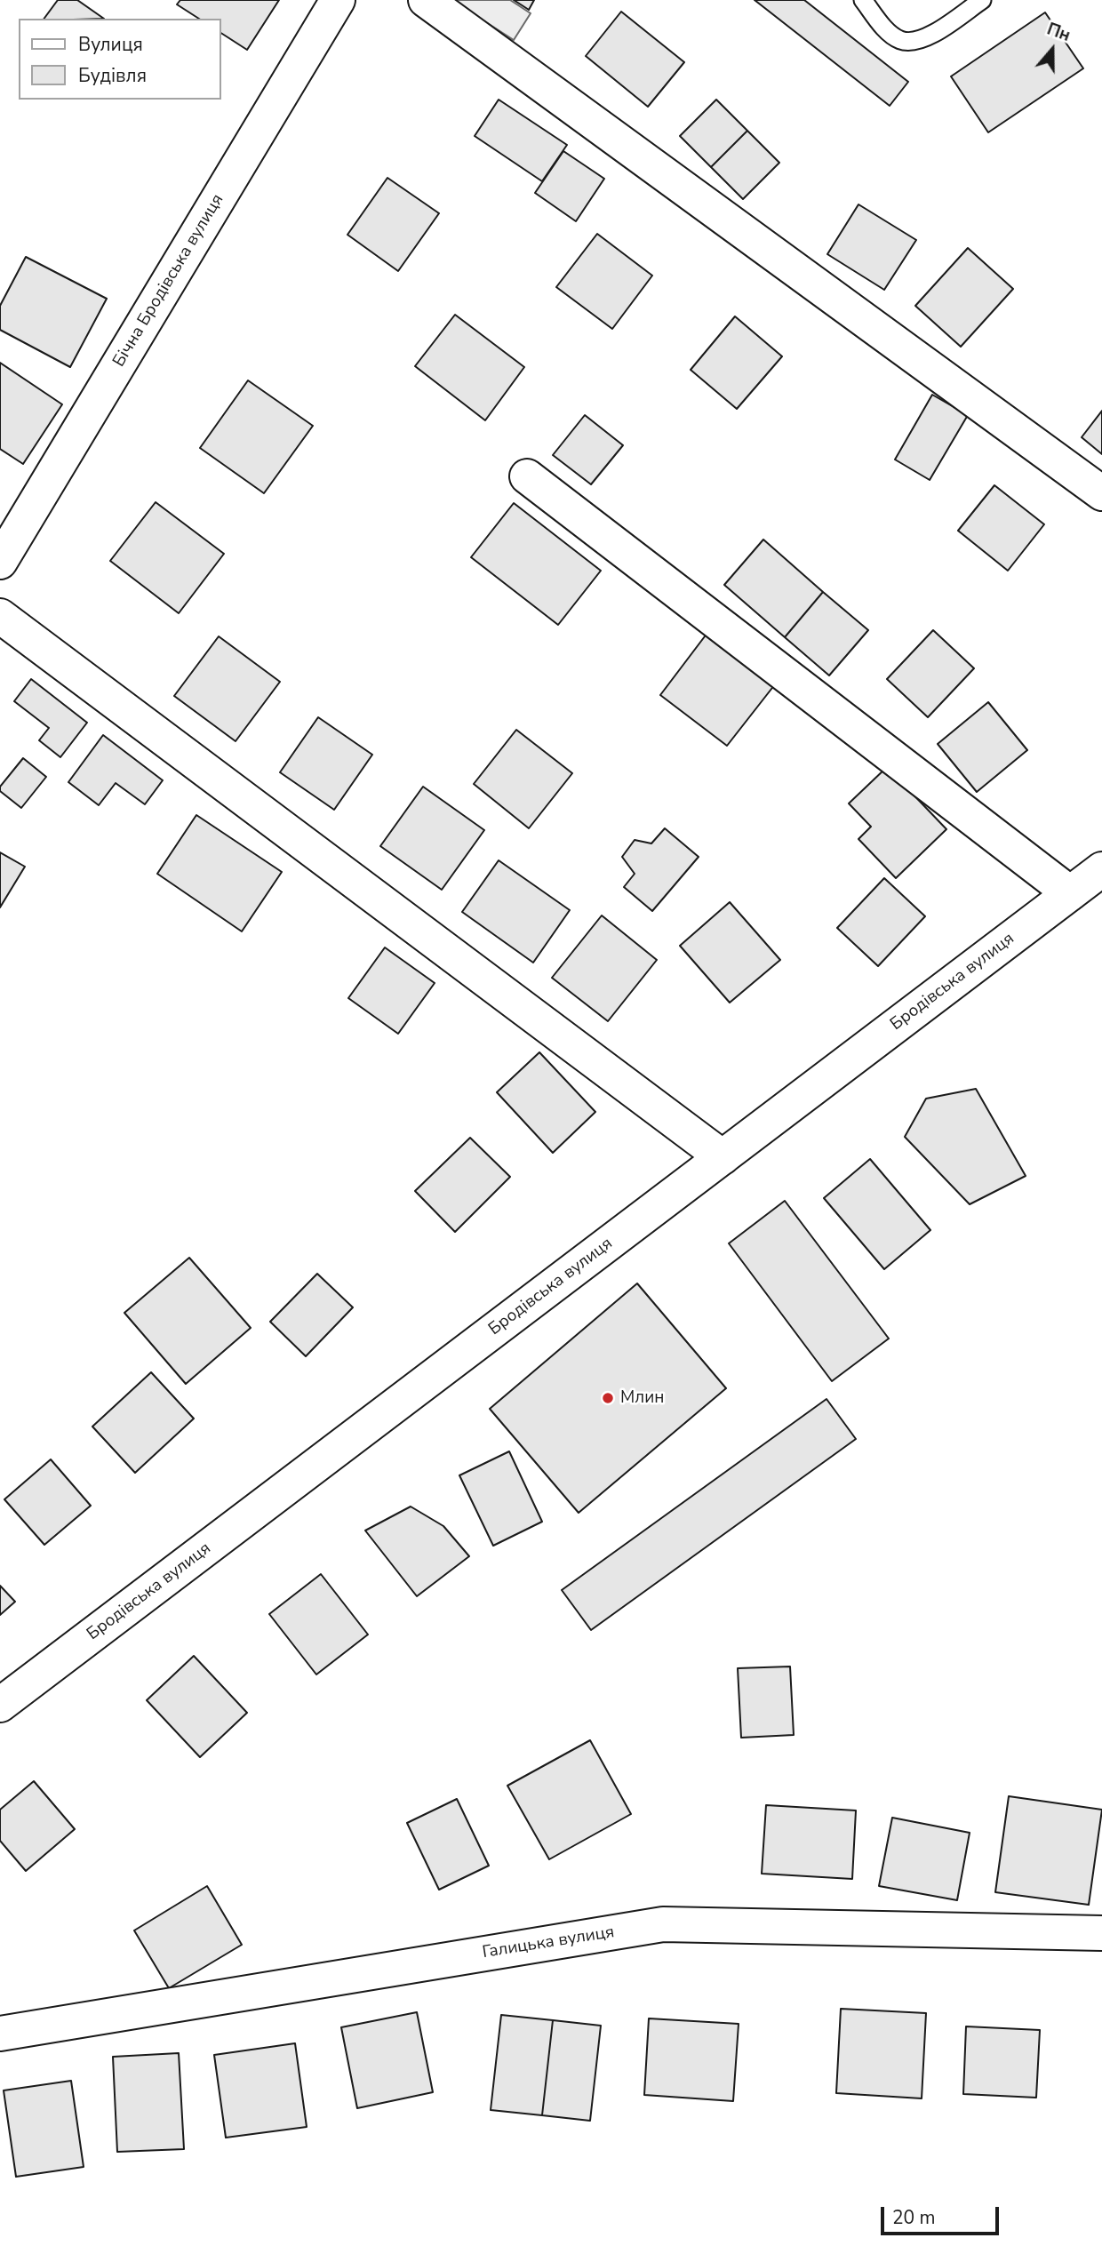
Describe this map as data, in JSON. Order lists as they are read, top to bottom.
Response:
{
  "streets": {
    "street": ["Бічна Бродівська вулиця", "Бродівська вулиця", "Галицька вулиця"]
  },
  "places": ["Млин"],
  "legend": ["Вулиця", "Будівля"],
  "scale_bar": "20 m",
  "north": "top"
}
